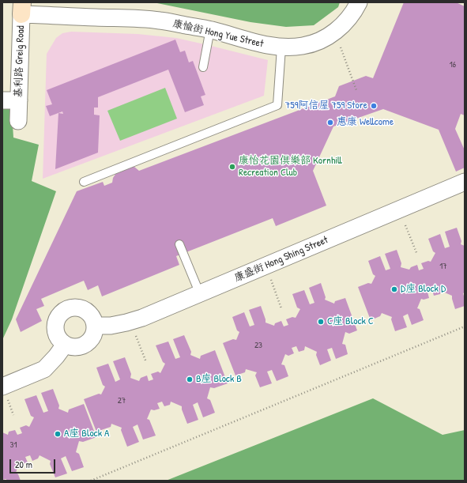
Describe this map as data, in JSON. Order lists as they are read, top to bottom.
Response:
{
  "streets": {
    "street": ["康愉街 Hong Yue Street", "基利路 Greig Road", "康盛街 Hong Shing Street"]
  },
  "crossings": [
    ["康愉街 Hong Yue Street", "基利路 Greig Road"]
  ],
  "places": [
    "759阿信屋 759 Store",
    "惠康 Wellcome",
    "康怡花園俱樂部 Kornhill Recreation Club",
    "D座 Block D",
    "C座 Block C",
    "B座 Block B",
    "A座 Block A"
  ],
  "house_numbers": [
    "16",
    "17",
    "23",
    "27",
    "31"
  ],
  "scale_bar": "20 m"
}
